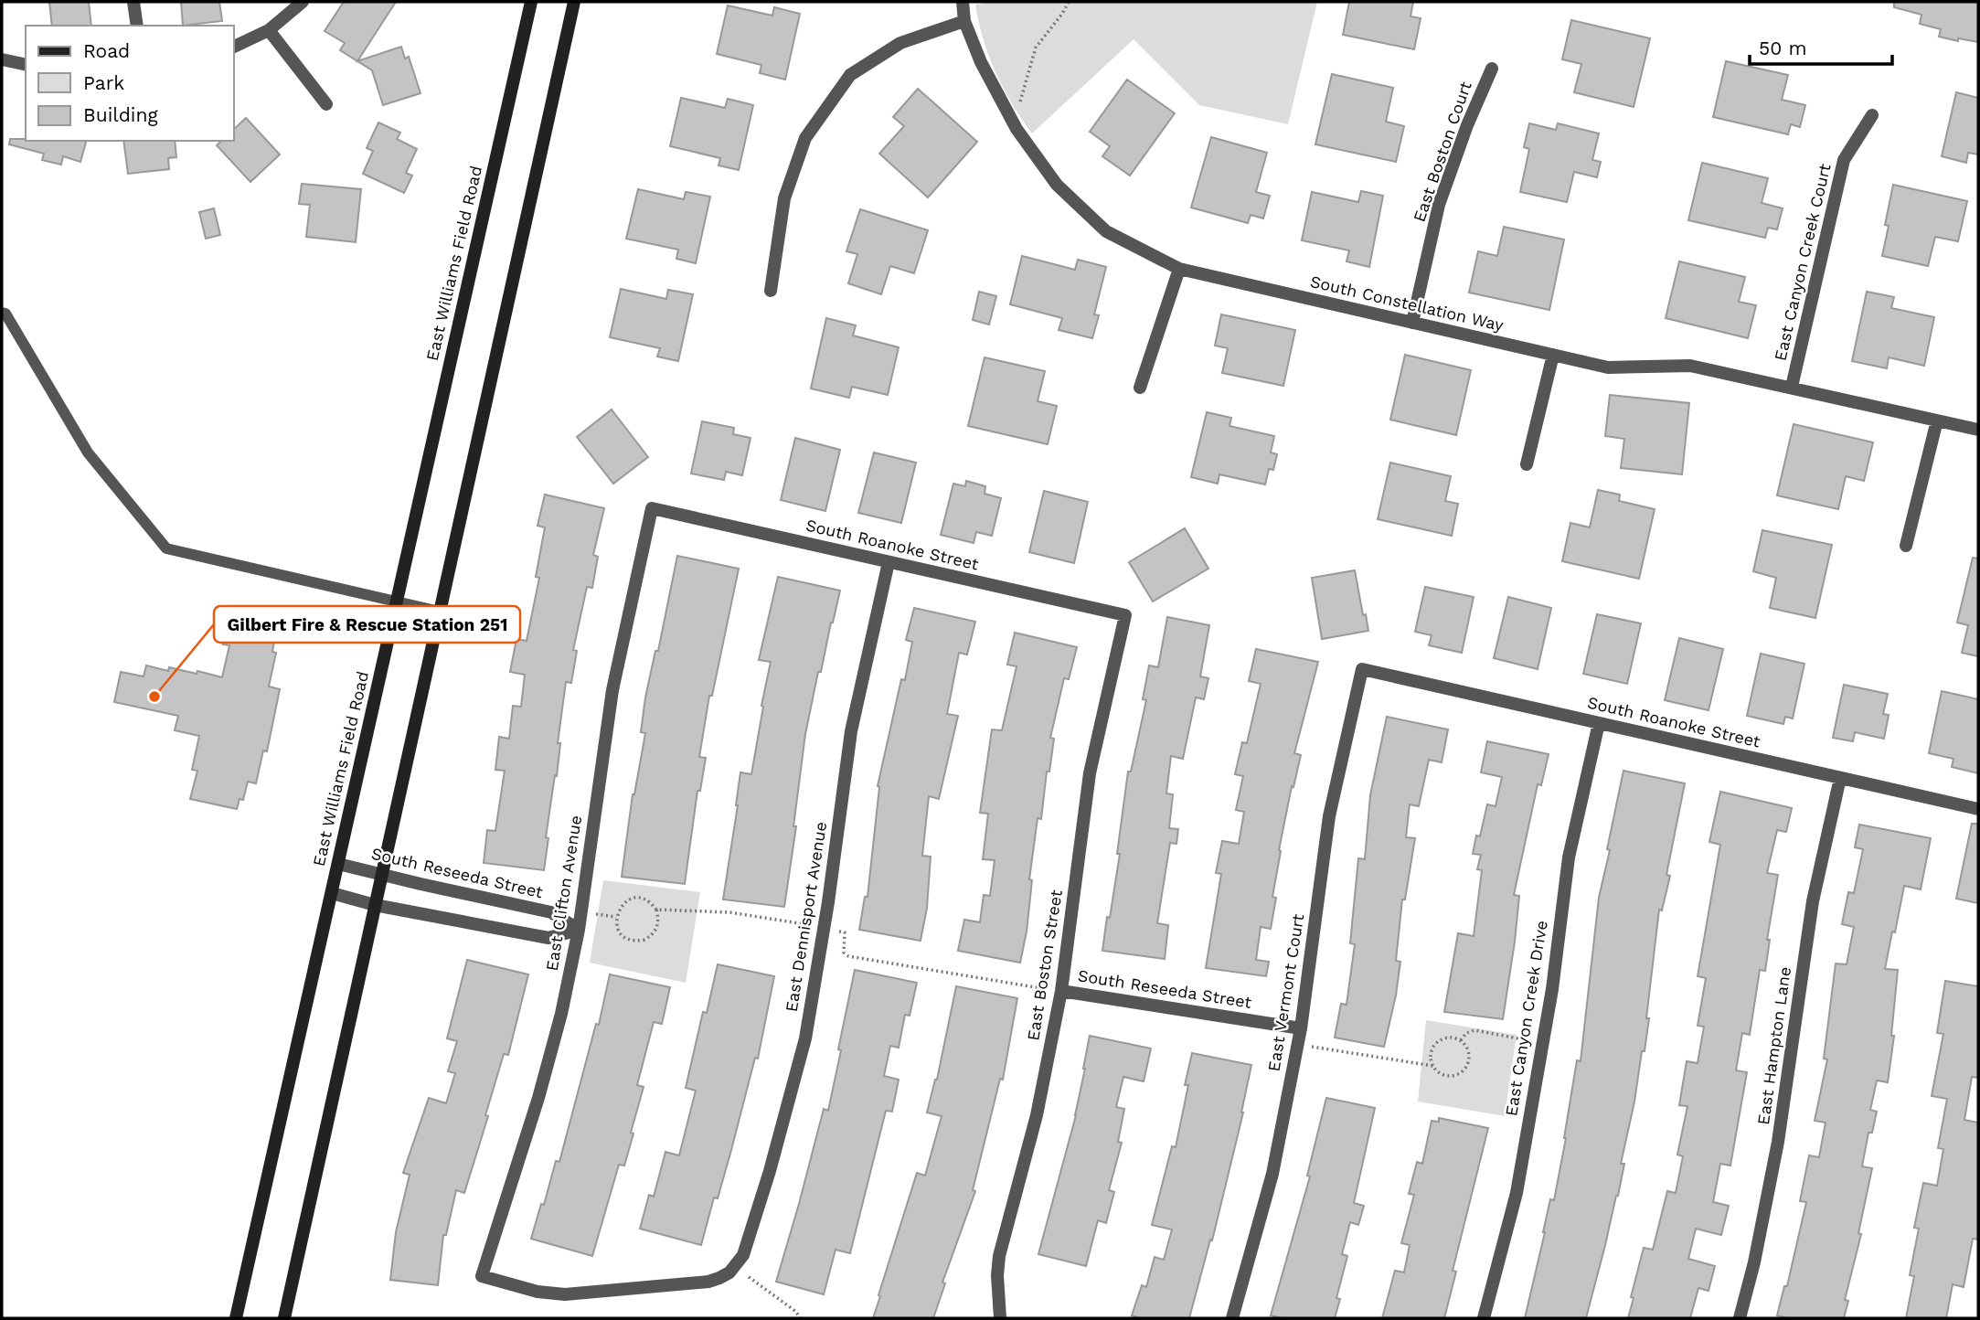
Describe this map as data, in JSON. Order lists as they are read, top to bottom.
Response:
{
  "streets": {
    "main road": ["East Williams Field Road"],
    "street": [
      "East Boston Court",
      "East Canyon Creek Court",
      "South Constellation Way",
      "South Roanoke Street",
      "South Reseeda Street",
      "East Clifton Avenue",
      "East Dennisport Avenue",
      "East Boston Street",
      "East Vermont Court",
      "East Canyon Creek Drive",
      "East Hampton Lane"
    ]
  },
  "crossings": [
    ["East Boston Court", "South Constellation Way"],
    ["East Canyon Creek Court", "South Constellation Way"],
    ["East Williams Field Road", "South Reseeda Street"],
    ["South Roanoke Street", "East Clifton Avenue"],
    ["South Roanoke Street", "East Dennisport Avenue"],
    ["South Roanoke Street", "East Boston Street"],
    ["South Roanoke Street", "East Vermont Court"],
    ["South Roanoke Street", "East Canyon Creek Drive"],
    ["South Roanoke Street", "East Hampton Lane"],
    ["South Reseeda Street", "East Clifton Avenue"],
    ["South Reseeda Street", "East Boston Street"],
    ["South Reseeda Street", "East Vermont Court"],
    ["East Clifton Avenue", "East Dennisport Avenue"]
  ],
  "places": ["Gilbert Fire & Rescue Station 251"],
  "legend": ["Road", "Park", "Building"],
  "scale_bar": "50 m"
}
